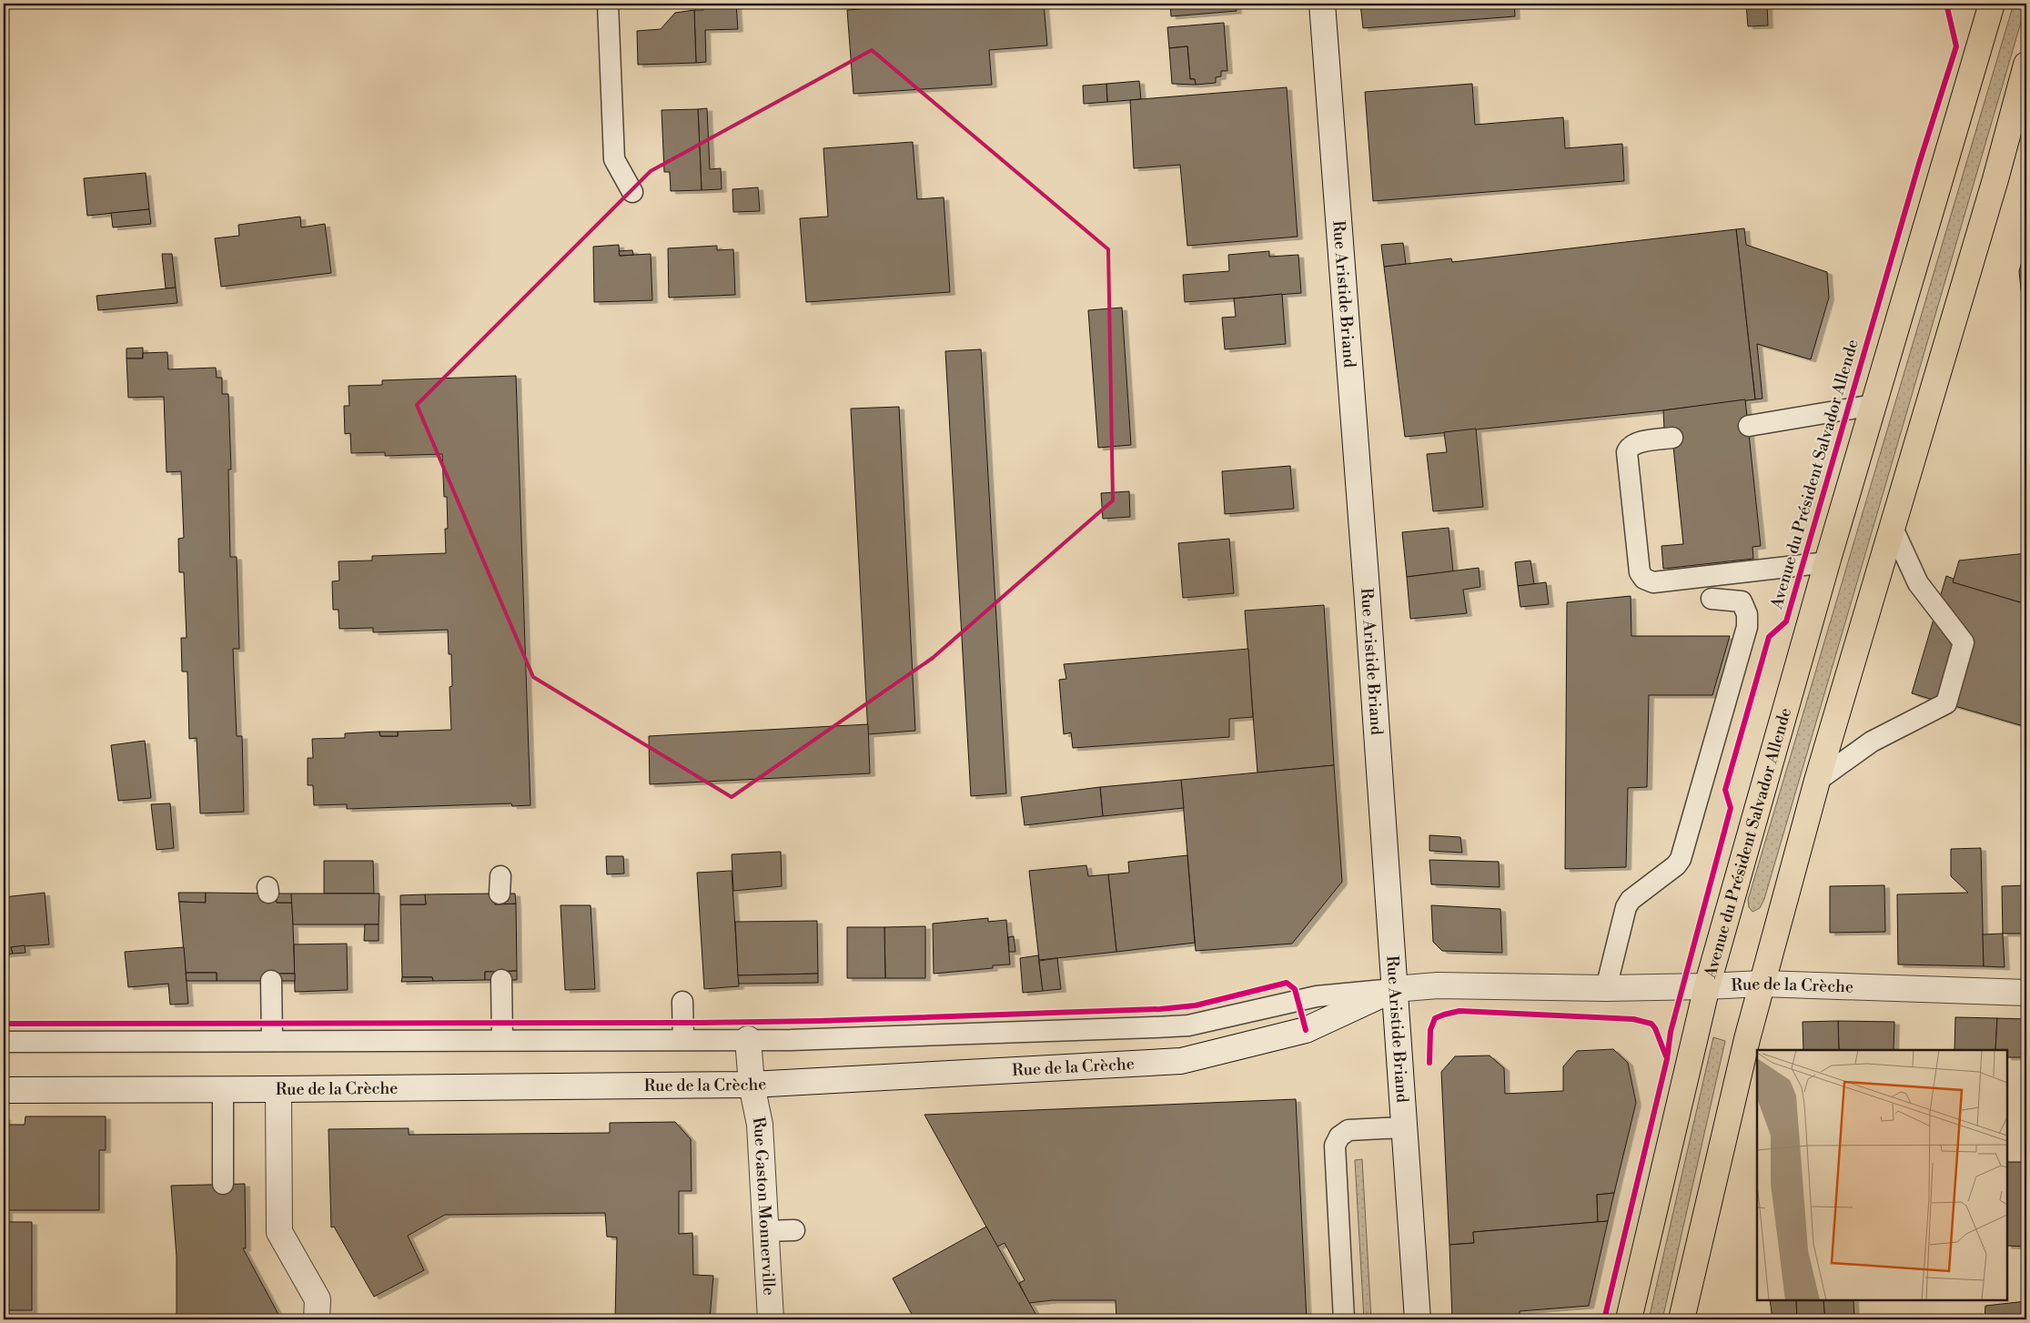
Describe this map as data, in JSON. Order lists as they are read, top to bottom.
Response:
{
  "streets": {
    "main road": ["Avenue du Président Salvador Allende"],
    "street": ["Rue Aristide Briand", "Rue de la Crèche", "Rue Gaston Monnerville"]
  },
  "crossings": [
    ["Rue Aristide Briand", "Rue de la Crèche"],
    ["Avenue du Président Salvador Allende", "Rue de la Crèche"],
    ["Rue de la Crèche", "Rue Gaston Monnerville"]
  ]
}
